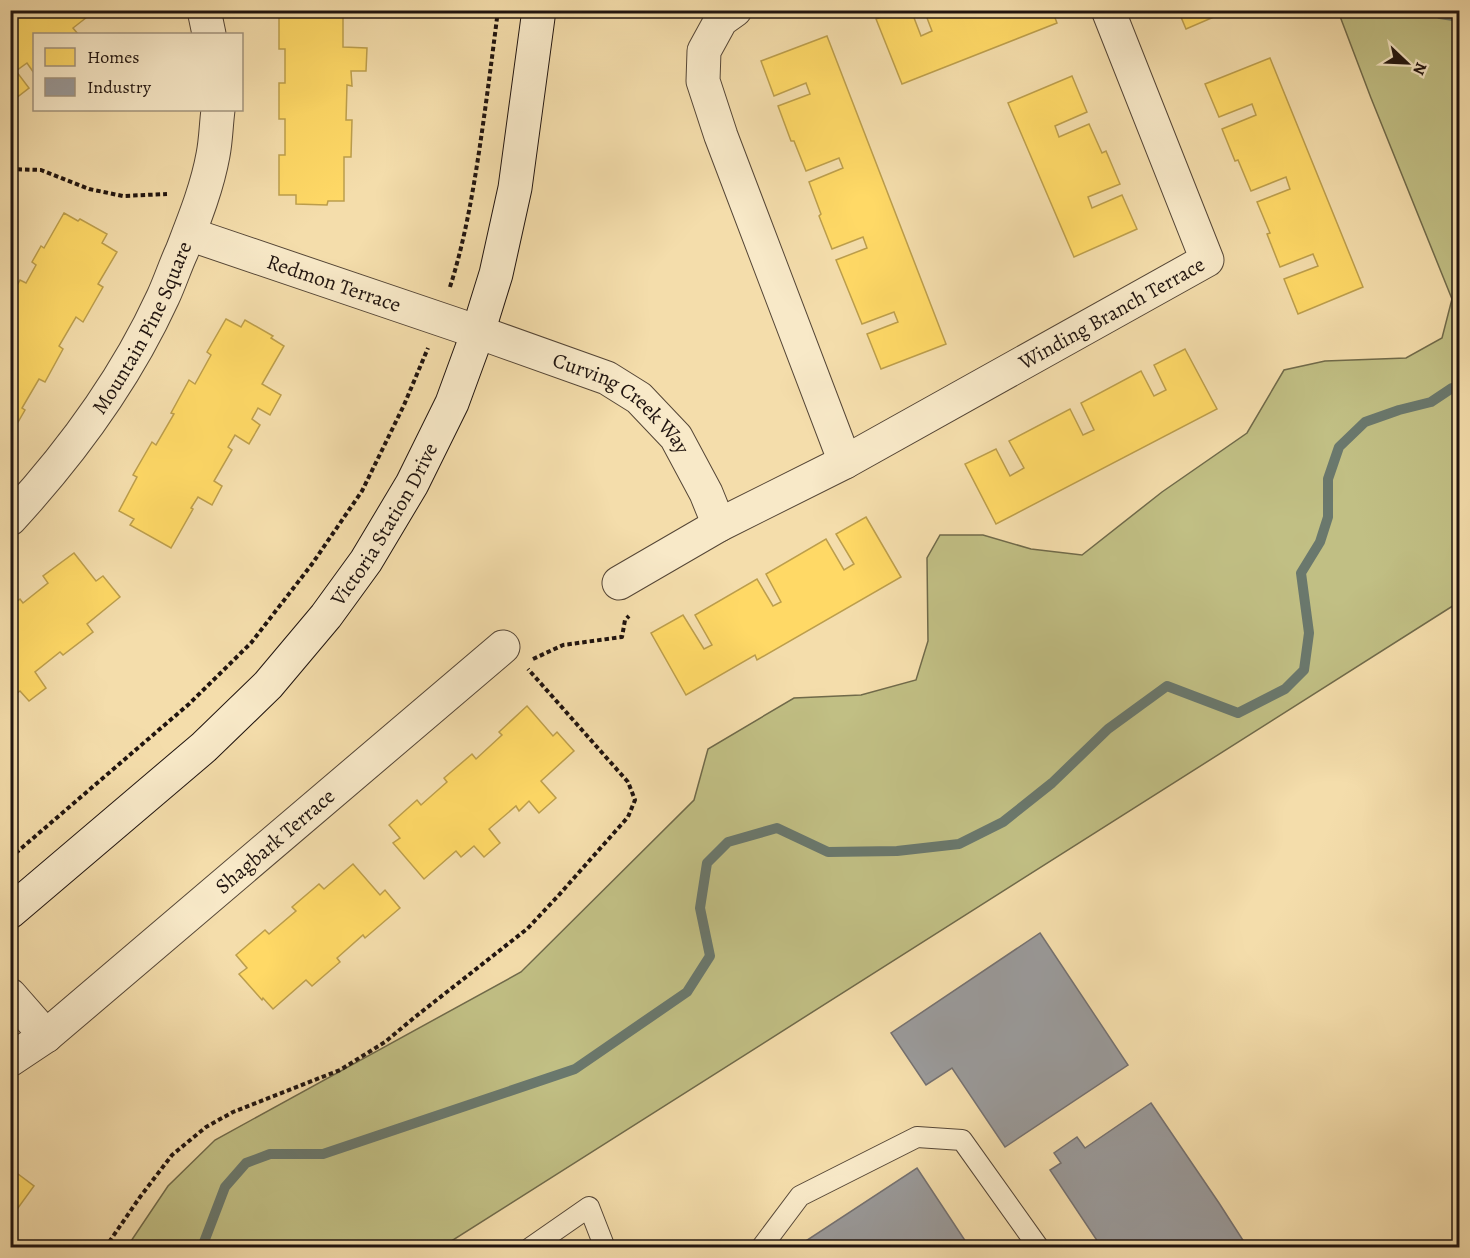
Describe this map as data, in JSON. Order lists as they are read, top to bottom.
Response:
{
  "streets": {
    "street": [
      "Redmon Terrace",
      "Winding Branch Terrace",
      "Mountain Pine Square",
      "Curving Creek Way",
      "Victoria Station Drive",
      "Shagbark Terrace"
    ]
  },
  "crossings": [
    ["Redmon Terrace", "Mountain Pine Square"],
    ["Redmon Terrace", "Curving Creek Way"],
    ["Redmon Terrace", "Victoria Station Drive"],
    ["Winding Branch Terrace", "Curving Creek Way"],
    ["Curving Creek Way", "Victoria Station Drive"]
  ],
  "legend": ["Homes", "Industry"],
  "north": "bottom right"
}
